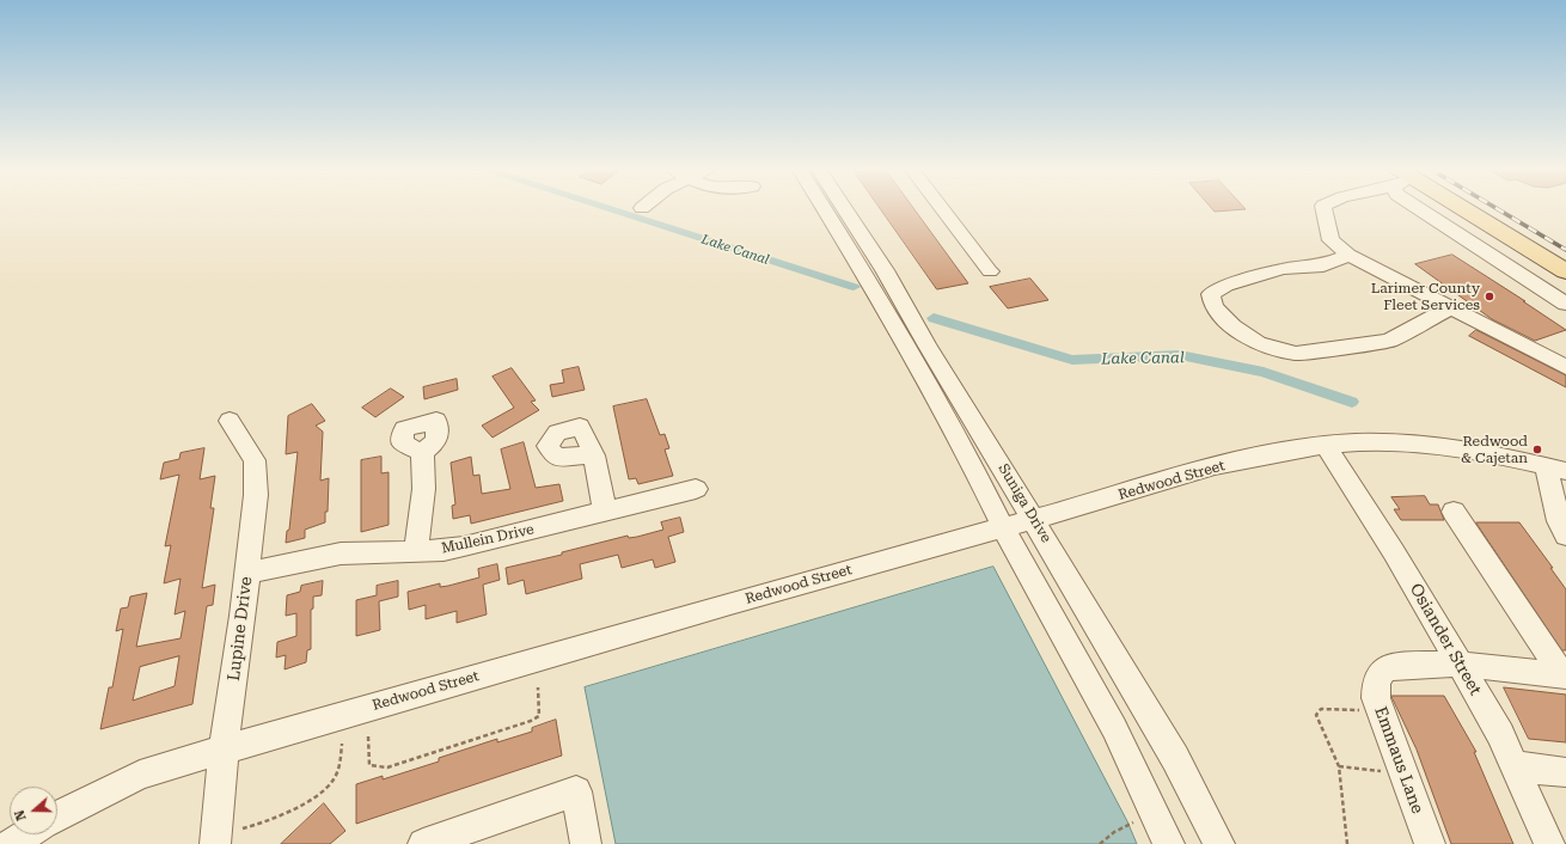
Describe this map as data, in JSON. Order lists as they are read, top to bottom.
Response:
{
  "streets": {
    "street": [
      "Redwood Street",
      "Suniga Drive",
      "Mullein Drive",
      "Lupine Drive",
      "Osiander Street",
      "Emmaus Lane"
    ]
  },
  "crossings": [
    ["Redwood Street", "Suniga Drive"],
    ["Redwood Street", "Lupine Drive"],
    ["Redwood Street", "Osiander Street"],
    ["Mullein Drive", "Lupine Drive"],
    ["Osiander Street", "Emmaus Lane"]
  ],
  "water": ["Lake Canal"],
  "places": ["Larimer County Fleet Services", "Redwood & Cajetan"],
  "north": "left"
}
